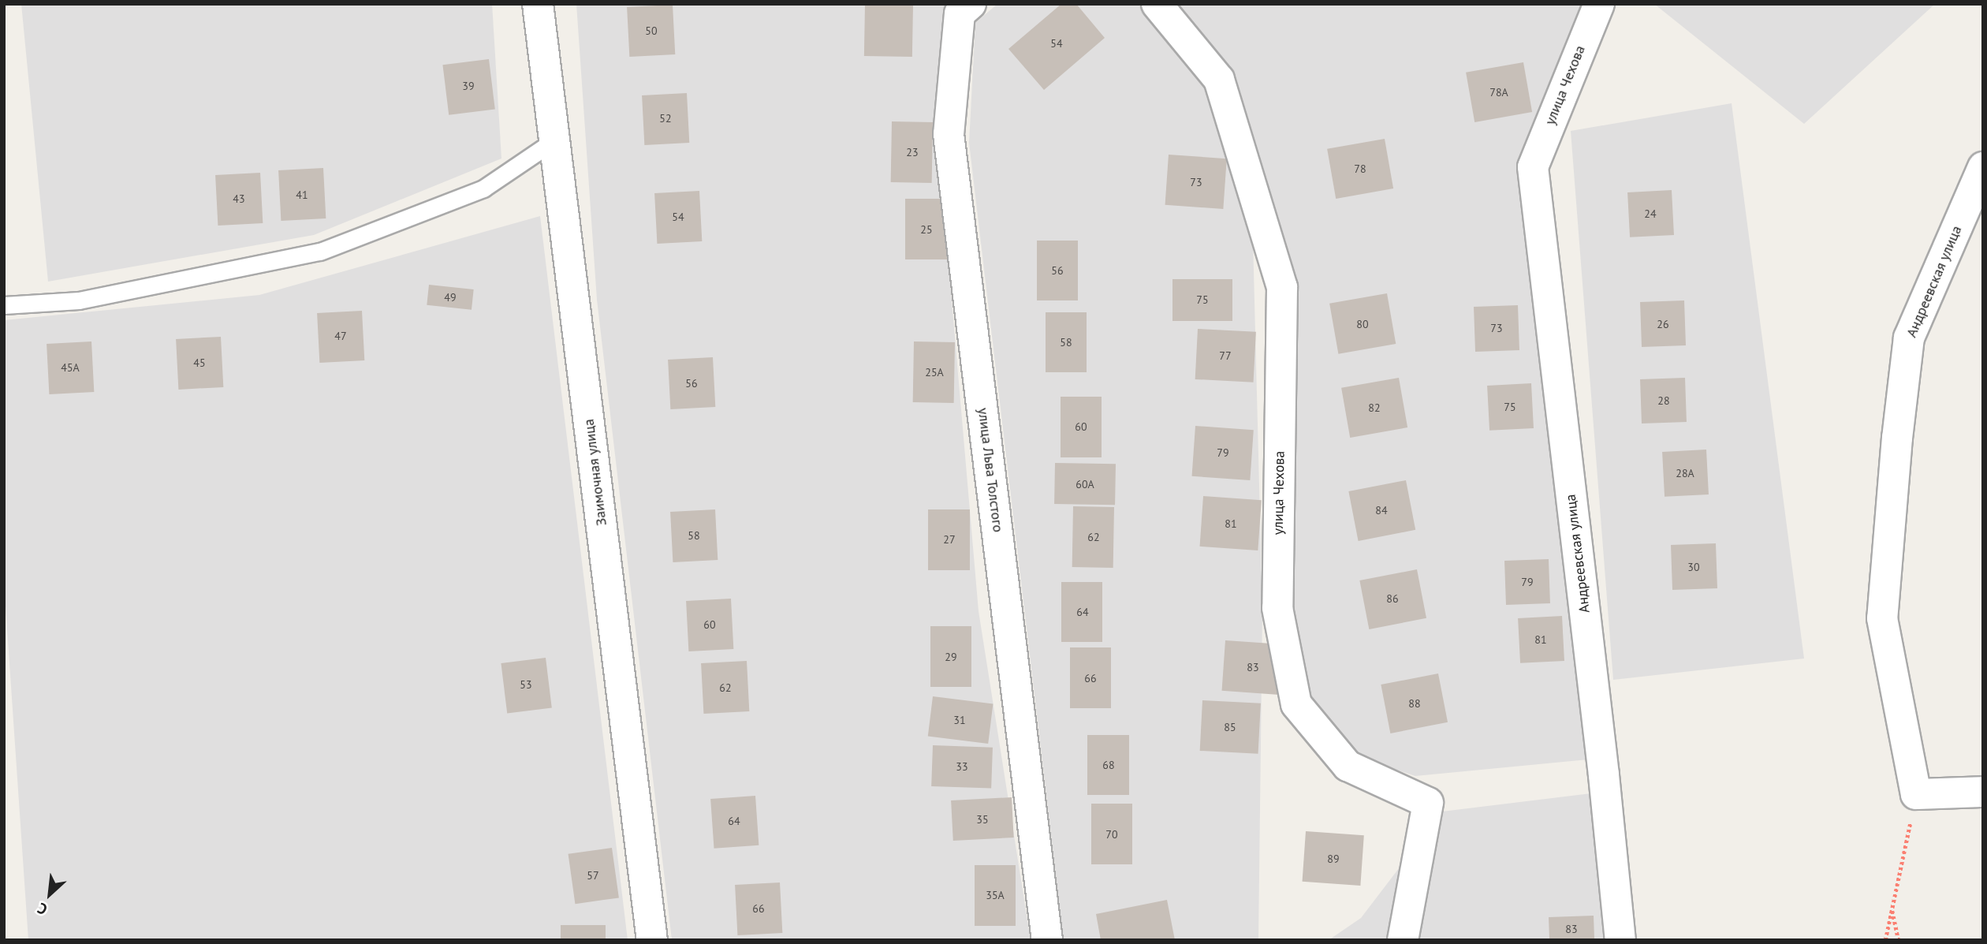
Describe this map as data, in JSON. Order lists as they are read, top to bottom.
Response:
{
  "streets": {
    "street": [
      "улица Чехова",
      "Андреевская улица",
      "улица Льва Толстого",
      "Заимочная улица"
    ]
  },
  "crossings": [
    ["улица Чехова", "Андреевская улица"]
  ],
  "house_numbers": [
    "50",
    "54",
    "39",
    "78А",
    "52",
    "23",
    "78",
    "73",
    "41",
    "43",
    "24",
    "54",
    "25",
    "56",
    "49",
    "75",
    "80",
    "26",
    "73",
    "47",
    "58",
    "77",
    "45",
    "45А",
    "25А",
    "56",
    "28",
    "75",
    "82",
    "60",
    "79",
    "28А",
    "60А",
    "84",
    "81",
    "58",
    "62",
    "27",
    "30",
    "79",
    "86",
    "64",
    "60",
    "81",
    "29",
    "83",
    "66",
    "53",
    "62",
    "88",
    "31",
    "85",
    "68",
    "33",
    "35",
    "64",
    "70",
    "89",
    "57",
    "35А",
    "66",
    "83"
  ],
  "north": "bottom left"
}
